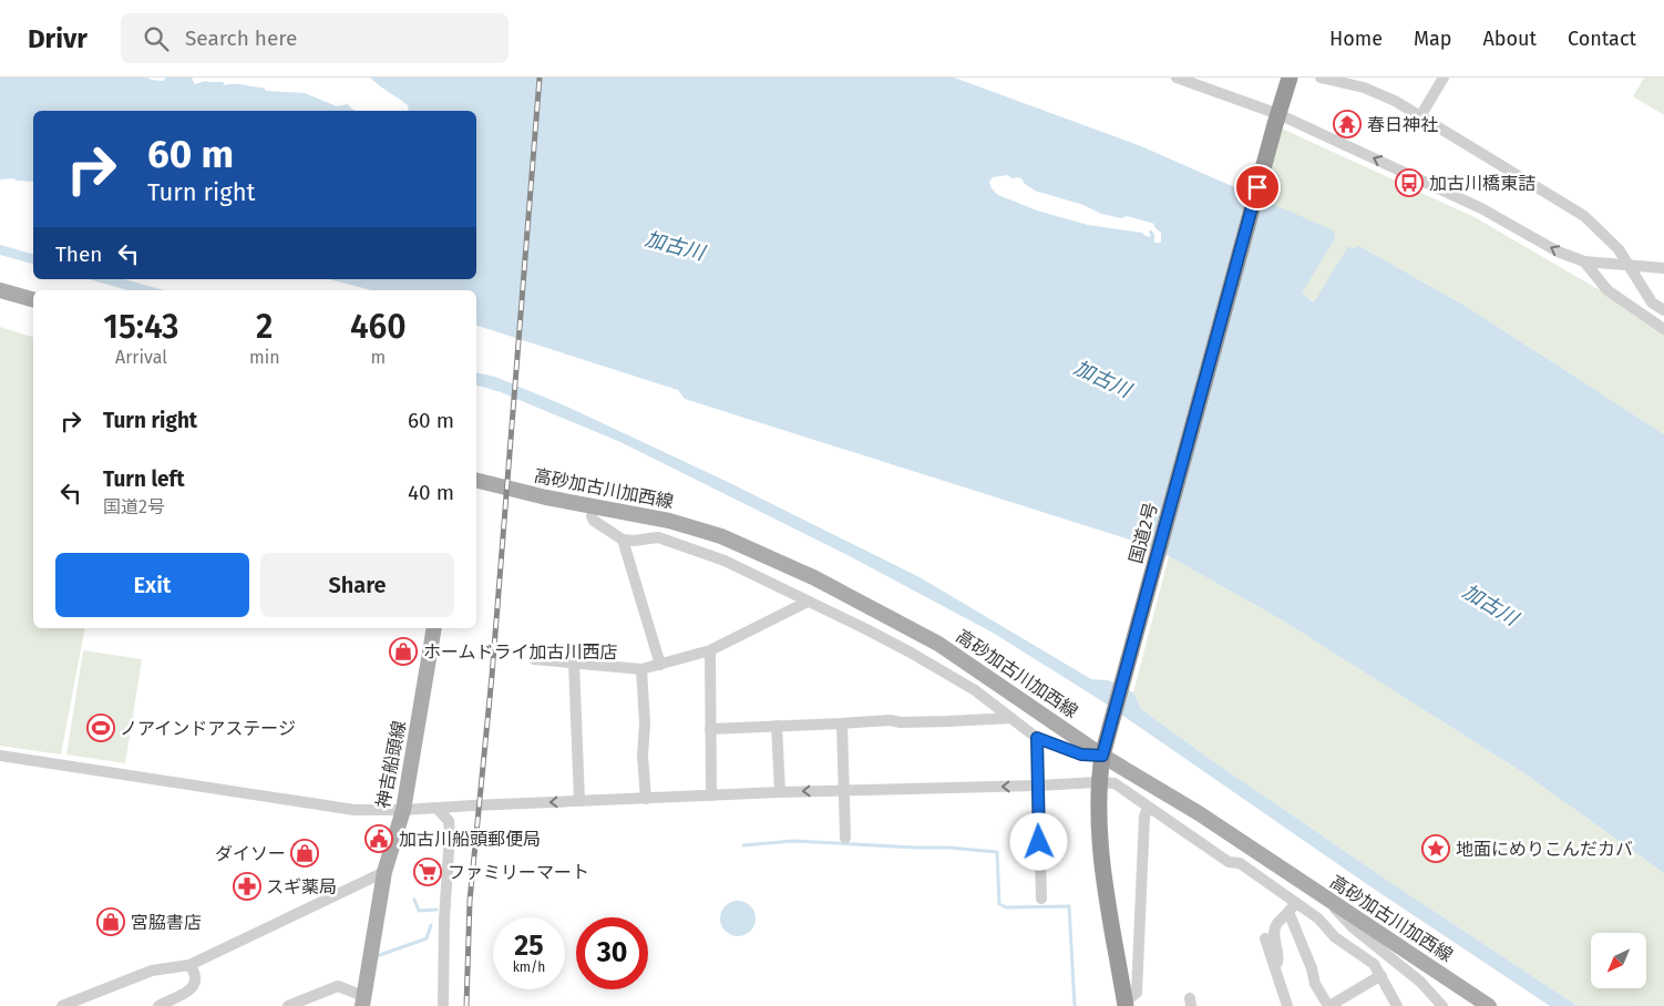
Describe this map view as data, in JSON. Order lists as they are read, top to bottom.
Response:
{
  "streets": {
    "highway": ["国道2号"],
    "main road": ["高砂加古川加西線", "神吉船頭線"]
  },
  "crossings": [
    ["高砂加古川加西線", "国道2号"]
  ],
  "water": ["加古川"],
  "places": {
    "temple": ["春日神社"],
    "bus stop": ["加古川橋東詰"],
    "shop": ["ホームドライ加古川西店", "ダイソー", "宮脇書店"],
    "sports": ["ノアインドアステージ"],
    "public building": ["加古川船頭郵便局"],
    "place": ["地面にめりこんだカバ"],
    "supermarket": ["ファミリーマート"],
    "pharmacy": ["スギ薬局"]
  },
  "north": "bottom left",
  "page": {
    "header": "Drivr",
    "search": "Search here",
    "nav": [
      "Home",
      "Map",
      "About",
      "Contact"
    ],
    "turn": ["60 m", "Turn right"],
    "then": "Then",
    "eta": [
      "15:43",
      "Arrival",
      "2",
      "min",
      "460",
      "m"
    ],
    "list": [
      {
        "name": "Turn right",
        "value": "60 m"
      },
      {
        "name": "Turn left",
        "note": "国道2号",
        "value": "40 m"
      }
    ],
    "buttons": ["Exit", "Share"],
    "speed": "25 km/h",
    "limit": "30"
  }
}
